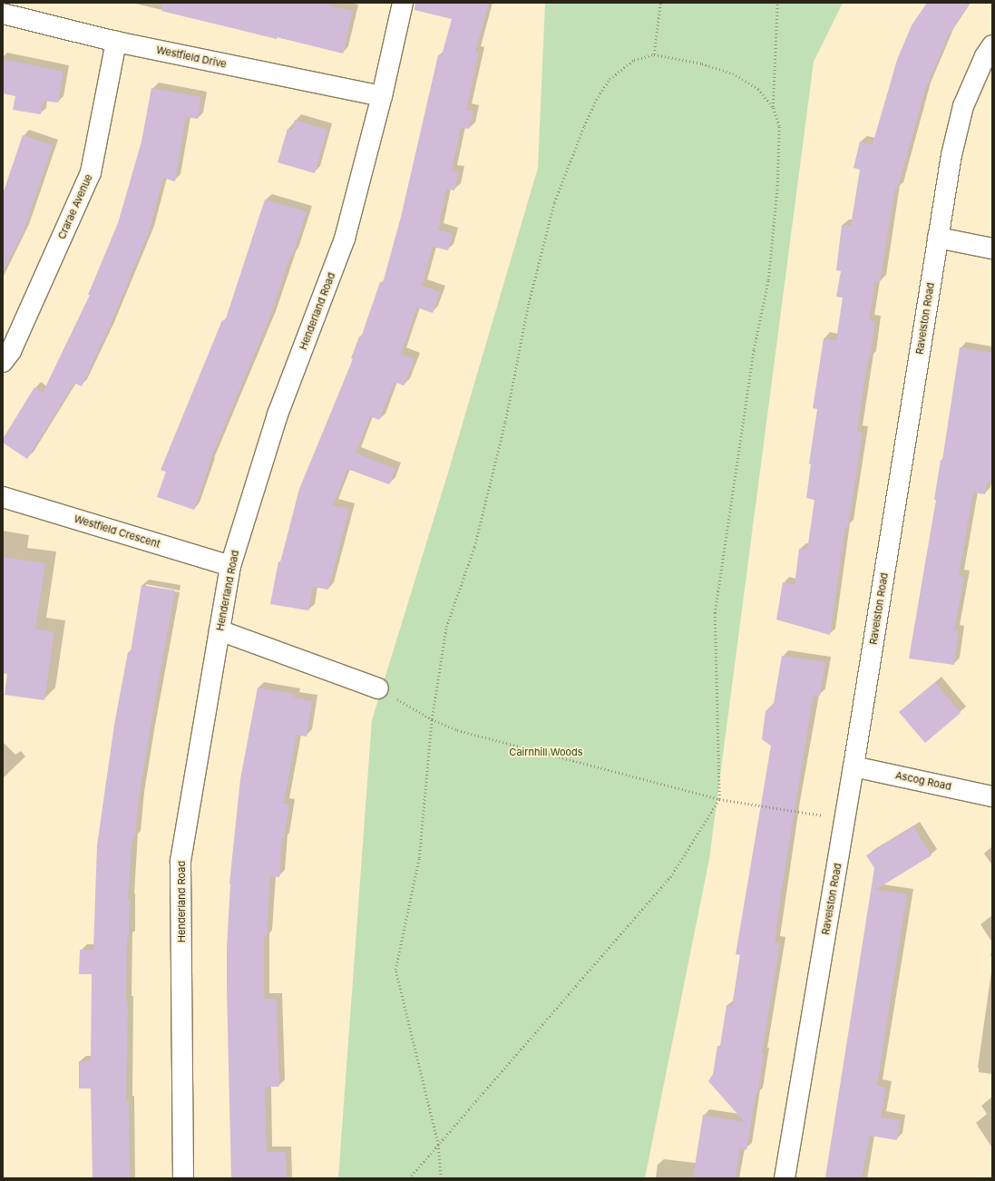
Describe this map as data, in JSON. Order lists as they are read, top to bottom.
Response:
{
  "streets": {
    "street": [
      "Westfield Drive",
      "Crarae Avenue",
      "Henderland Road",
      "Ravelston Road",
      "Westfield Crescent",
      "Ascog Road"
    ]
  },
  "crossings": [
    ["Westfield Drive", "Crarae Avenue"],
    ["Westfield Drive", "Henderland Road"],
    ["Henderland Road", "Westfield Crescent"],
    ["Ravelston Road", "Ascog Road"]
  ],
  "parks": ["Cairnhill Woods"]
}
